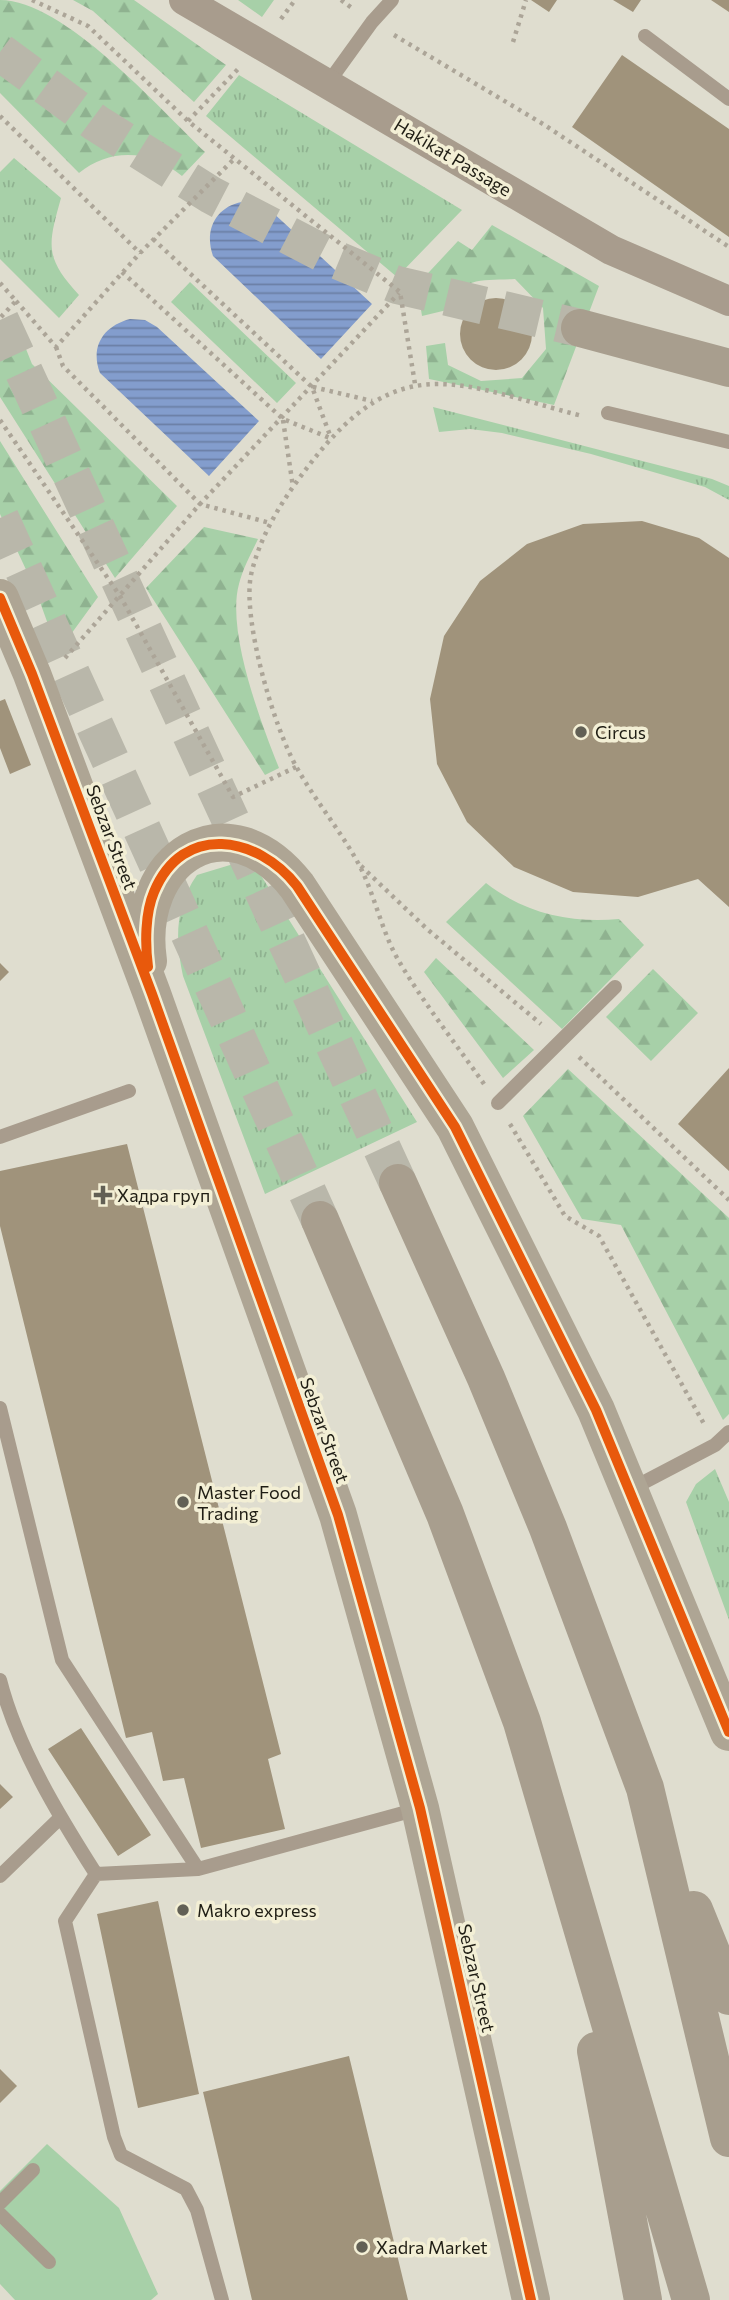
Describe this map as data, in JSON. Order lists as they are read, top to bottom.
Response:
{
  "streets": {
    "street": ["Hakikat Passage", "Sebzar Street"]
  },
  "places": {
    "other": [
      "Circus",
      "Master Food Trading",
      "Makro express",
      "Xadra Market"
    ],
    "health": ["Хадра груп"]
  }
}
